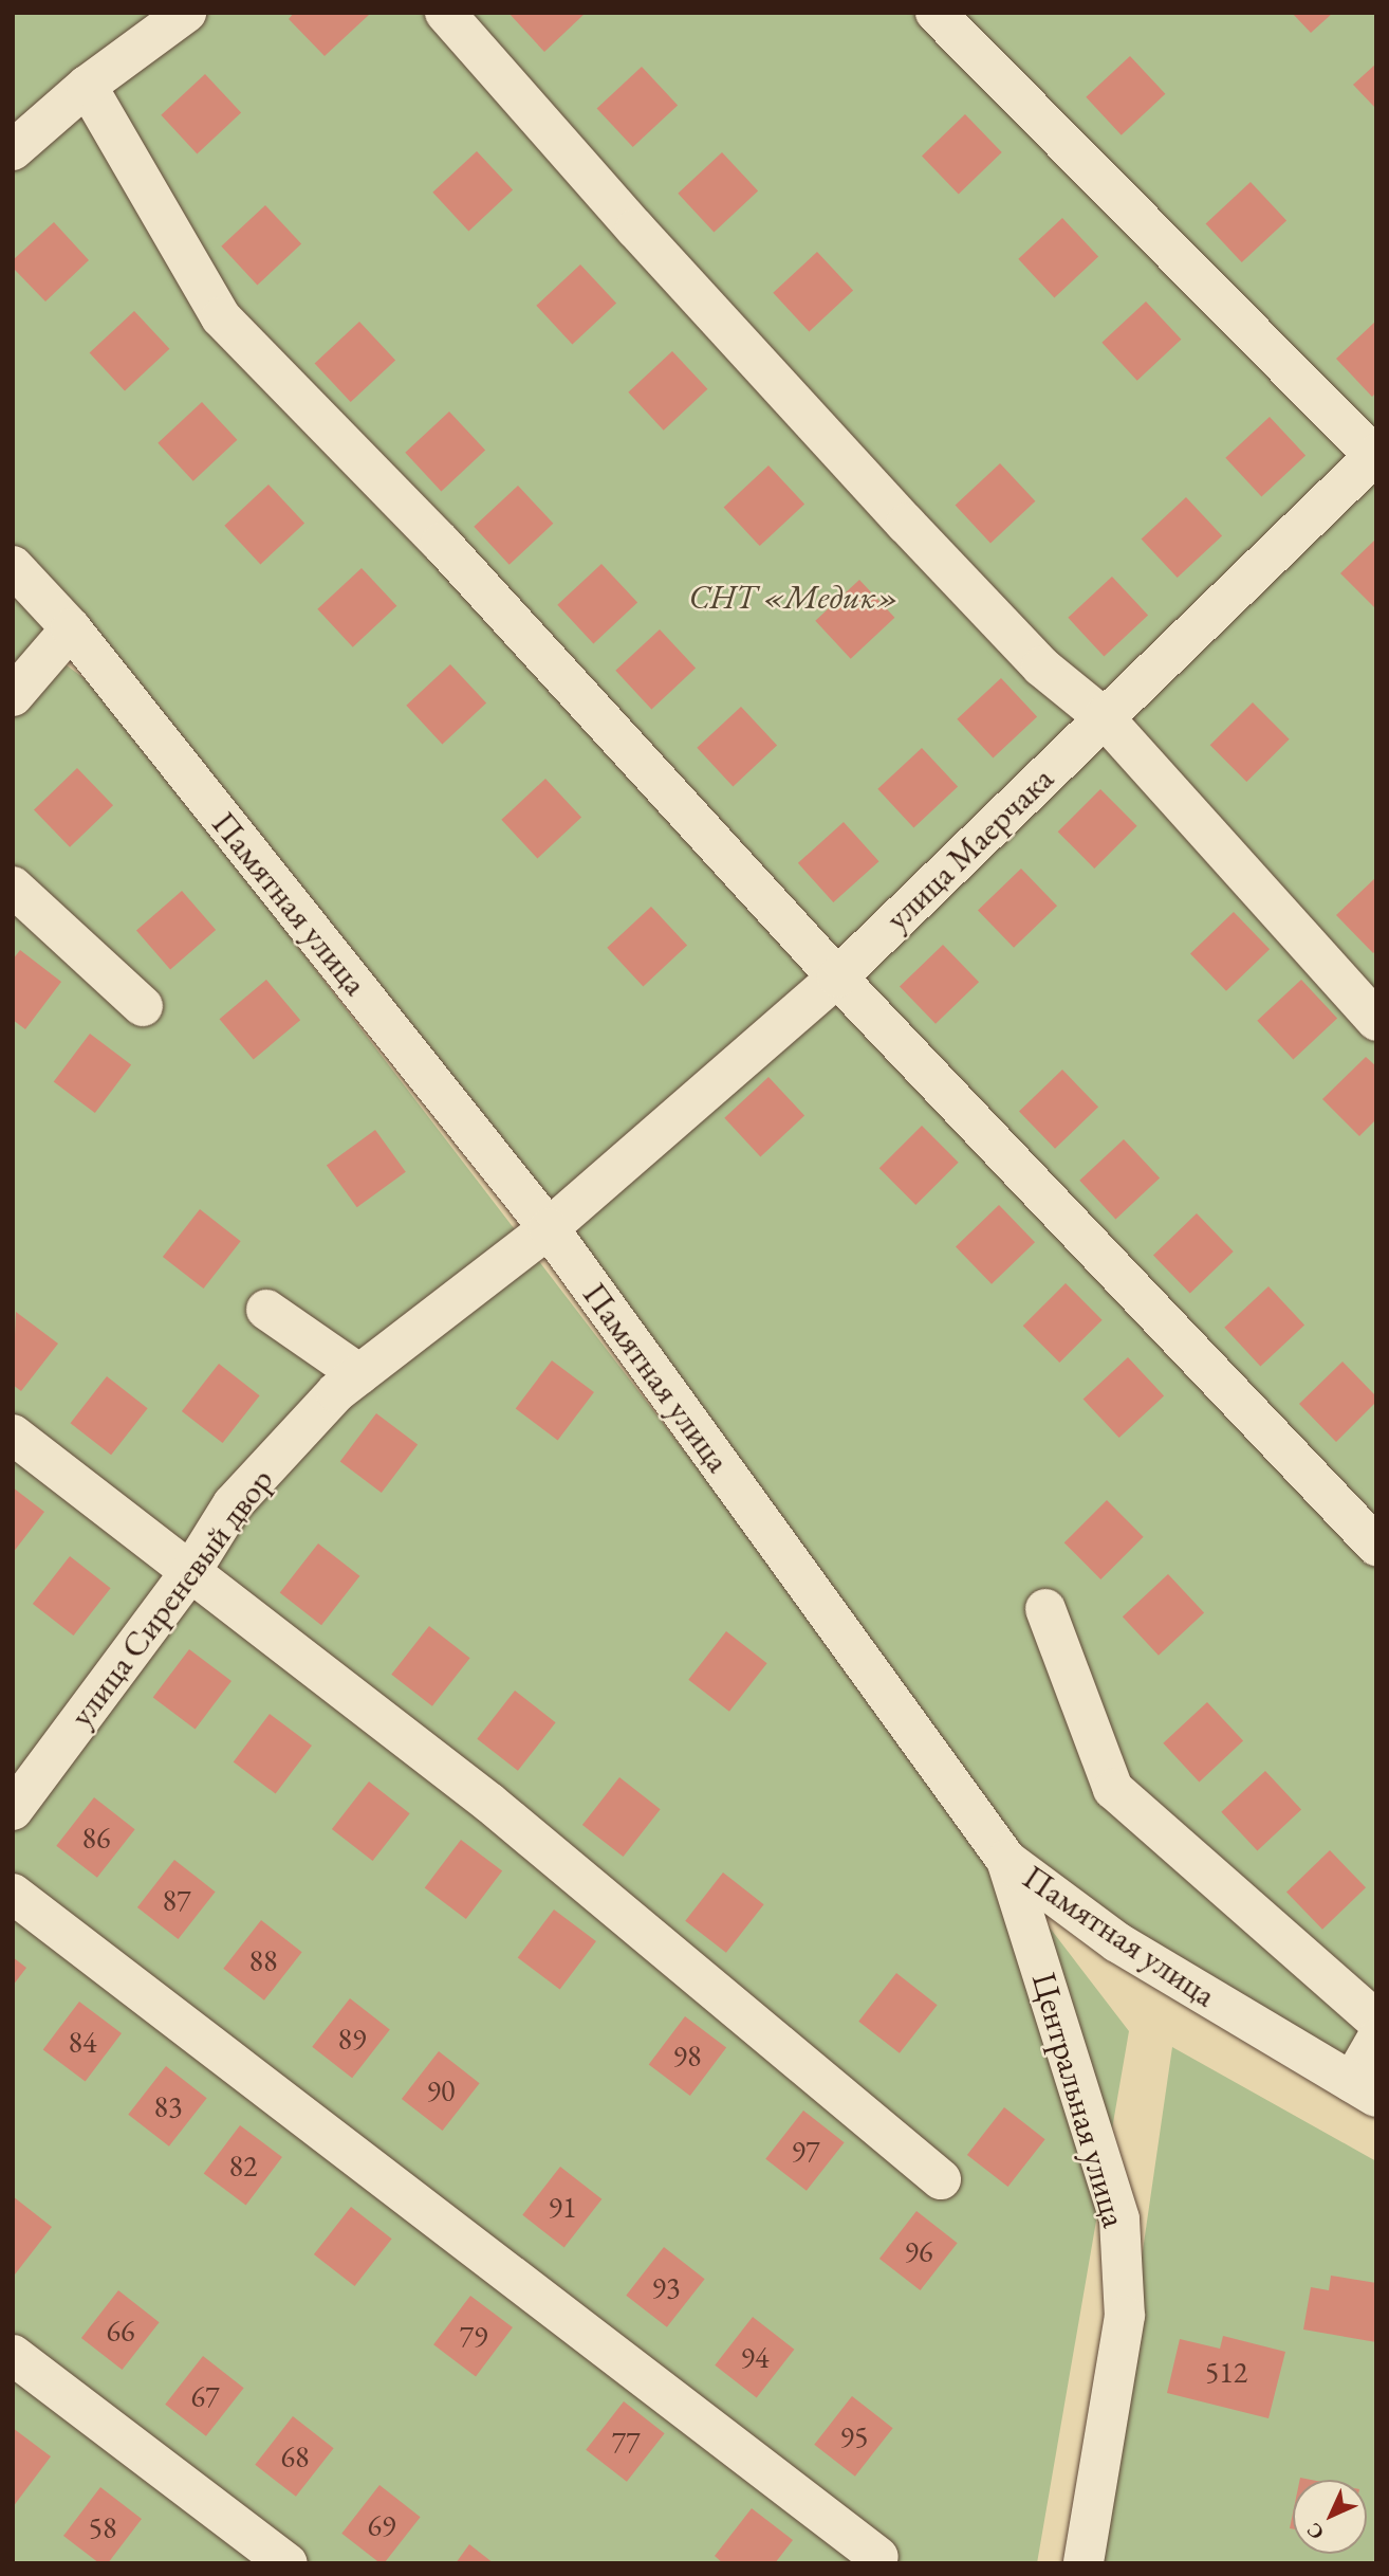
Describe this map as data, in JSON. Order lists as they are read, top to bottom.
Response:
{
  "streets": {
    "street": [
      "улица Маерчака",
      "Памятная улица",
      "улица Сиреневый двор",
      "Центральная улица"
    ]
  },
  "crossings": [
    ["улица Маерчака", "Памятная улица"],
    ["улица Маерчака", "улица Сиреневый двор"],
    ["Памятная улица", "улица Сиреневый двор"],
    ["Памятная улица", "Центральная улица"]
  ],
  "parks": ["СНТ «Медик»"],
  "house_numbers": [
    "86",
    "87",
    "88",
    "89",
    "84",
    "98",
    "90",
    "83",
    "97",
    "82",
    "91",
    "96",
    "93",
    "66",
    "79",
    "94",
    "512",
    "67",
    "95",
    "77",
    "68",
    "69",
    "58"
  ],
  "north": "bottom left"
}
